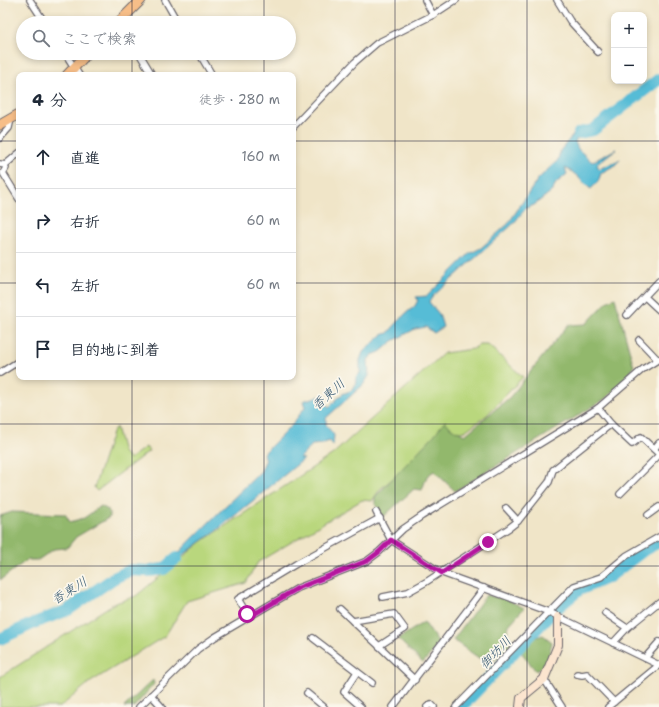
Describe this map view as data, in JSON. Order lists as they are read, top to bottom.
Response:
{
  "water": ["香東川", "御坊川"],
  "page": {
    "map_buttons": ["+", "−"],
    "search": "ここで検索",
    "heading": ["4 分", "徒歩 · 280 m"],
    "list": [
      ["直進", "160 m"],
      ["右折", "60 m"],
      ["左折", "60 m"],
      "目的地に到着"
    ]
  }
}
